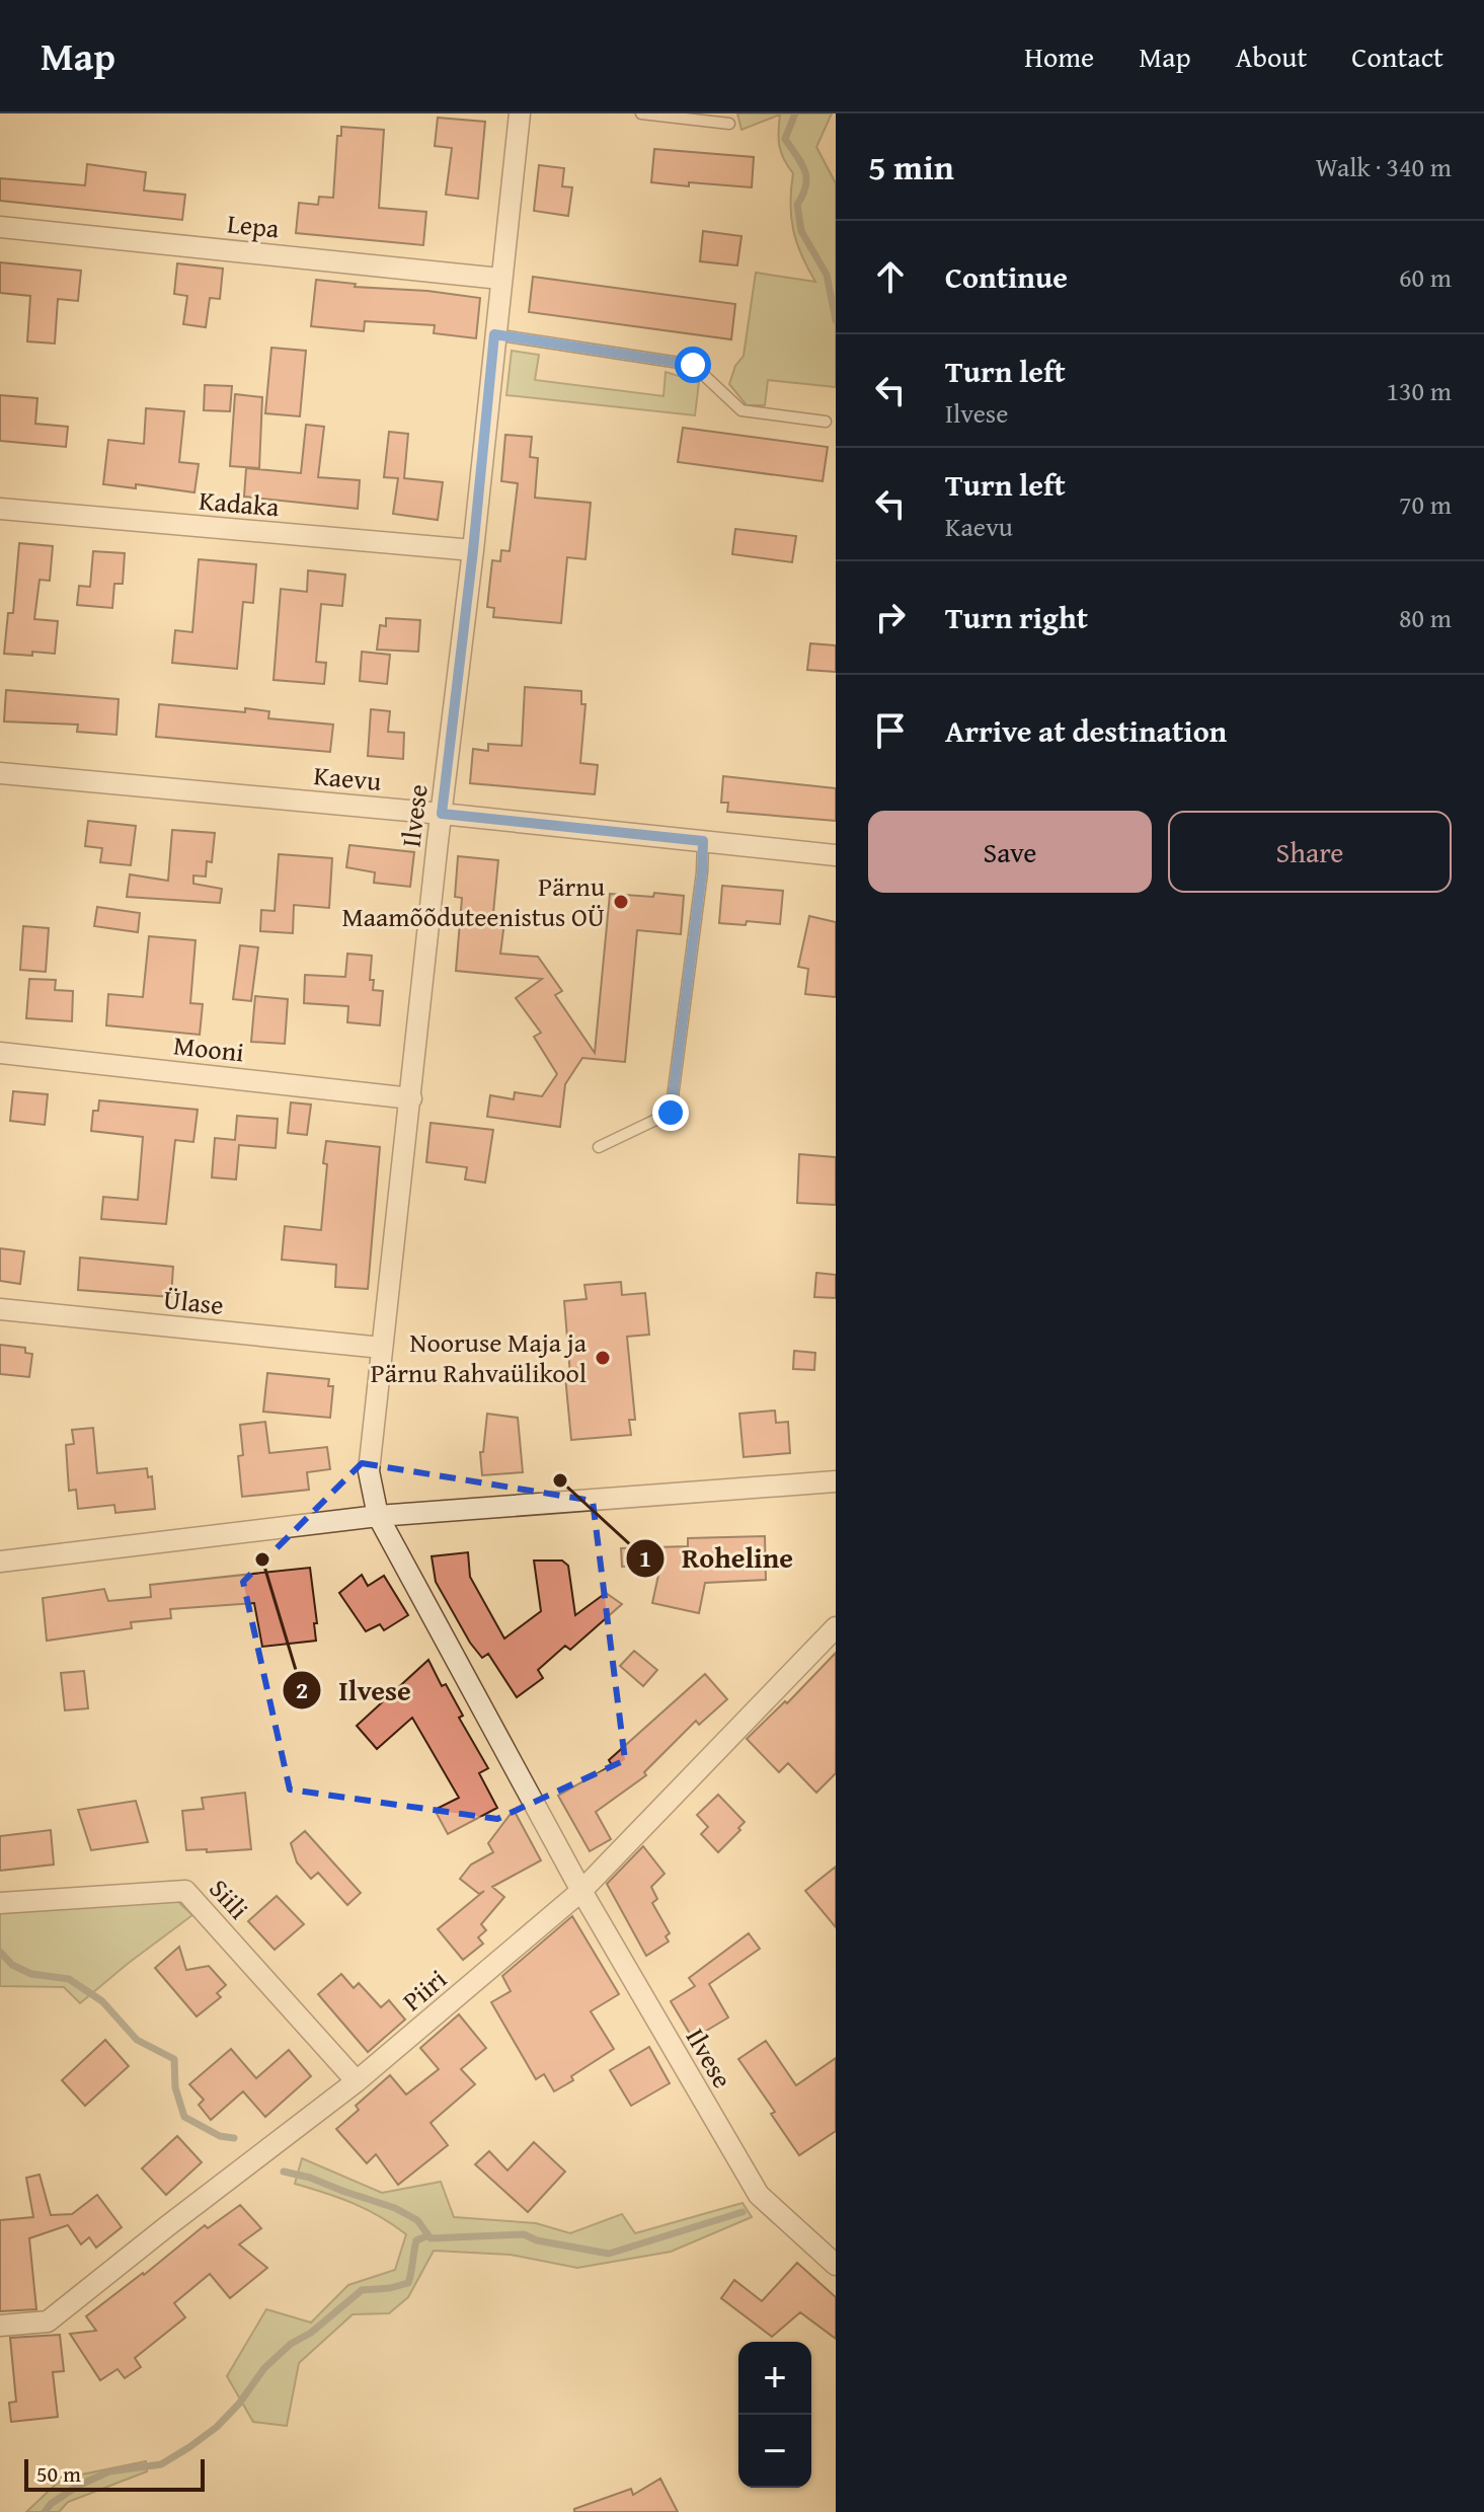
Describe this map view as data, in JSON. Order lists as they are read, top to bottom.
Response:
{
  "streets": {
    "street": [
      "Lepa",
      "Kadaka",
      "Kaevu",
      "Ilvese",
      "Mooni",
      "Ülase",
      "Siili",
      "Piiri"
    ]
  },
  "crossings": [
    ["Lepa", "Ilvese"],
    ["Kadaka", "Ilvese"],
    ["Kaevu", "Ilvese"],
    ["Ilvese", "Mooni"],
    ["Ilvese", "Ülase"],
    ["Ilvese", "Piiri"],
    ["Siili", "Piiri"]
  ],
  "places": [
    "Pärnu Maamõõduteenistus OÜ",
    "Nooruse Maja ja Pärnu Rahvaülikool",
    "Roheline",
    "Ilvese"
  ],
  "scale_bar": "50 m",
  "page": {
    "header": "Map",
    "nav": [
      "Home",
      "Map",
      "About",
      "Contact"
    ],
    "heading": ["5 min", "Walk · 340 m"],
    "list": [
      ["Continue", "60 m"],
      ["Turn left", "Ilvese", "130 m"],
      ["Turn left", "Kaevu", "70 m"],
      ["Turn right", "80 m"],
      "Arrive at destination"
    ],
    "buttons": ["Save", "Share"],
    "map_buttons": ["+", "−"],
    "scale": "50 m"
  }
}
